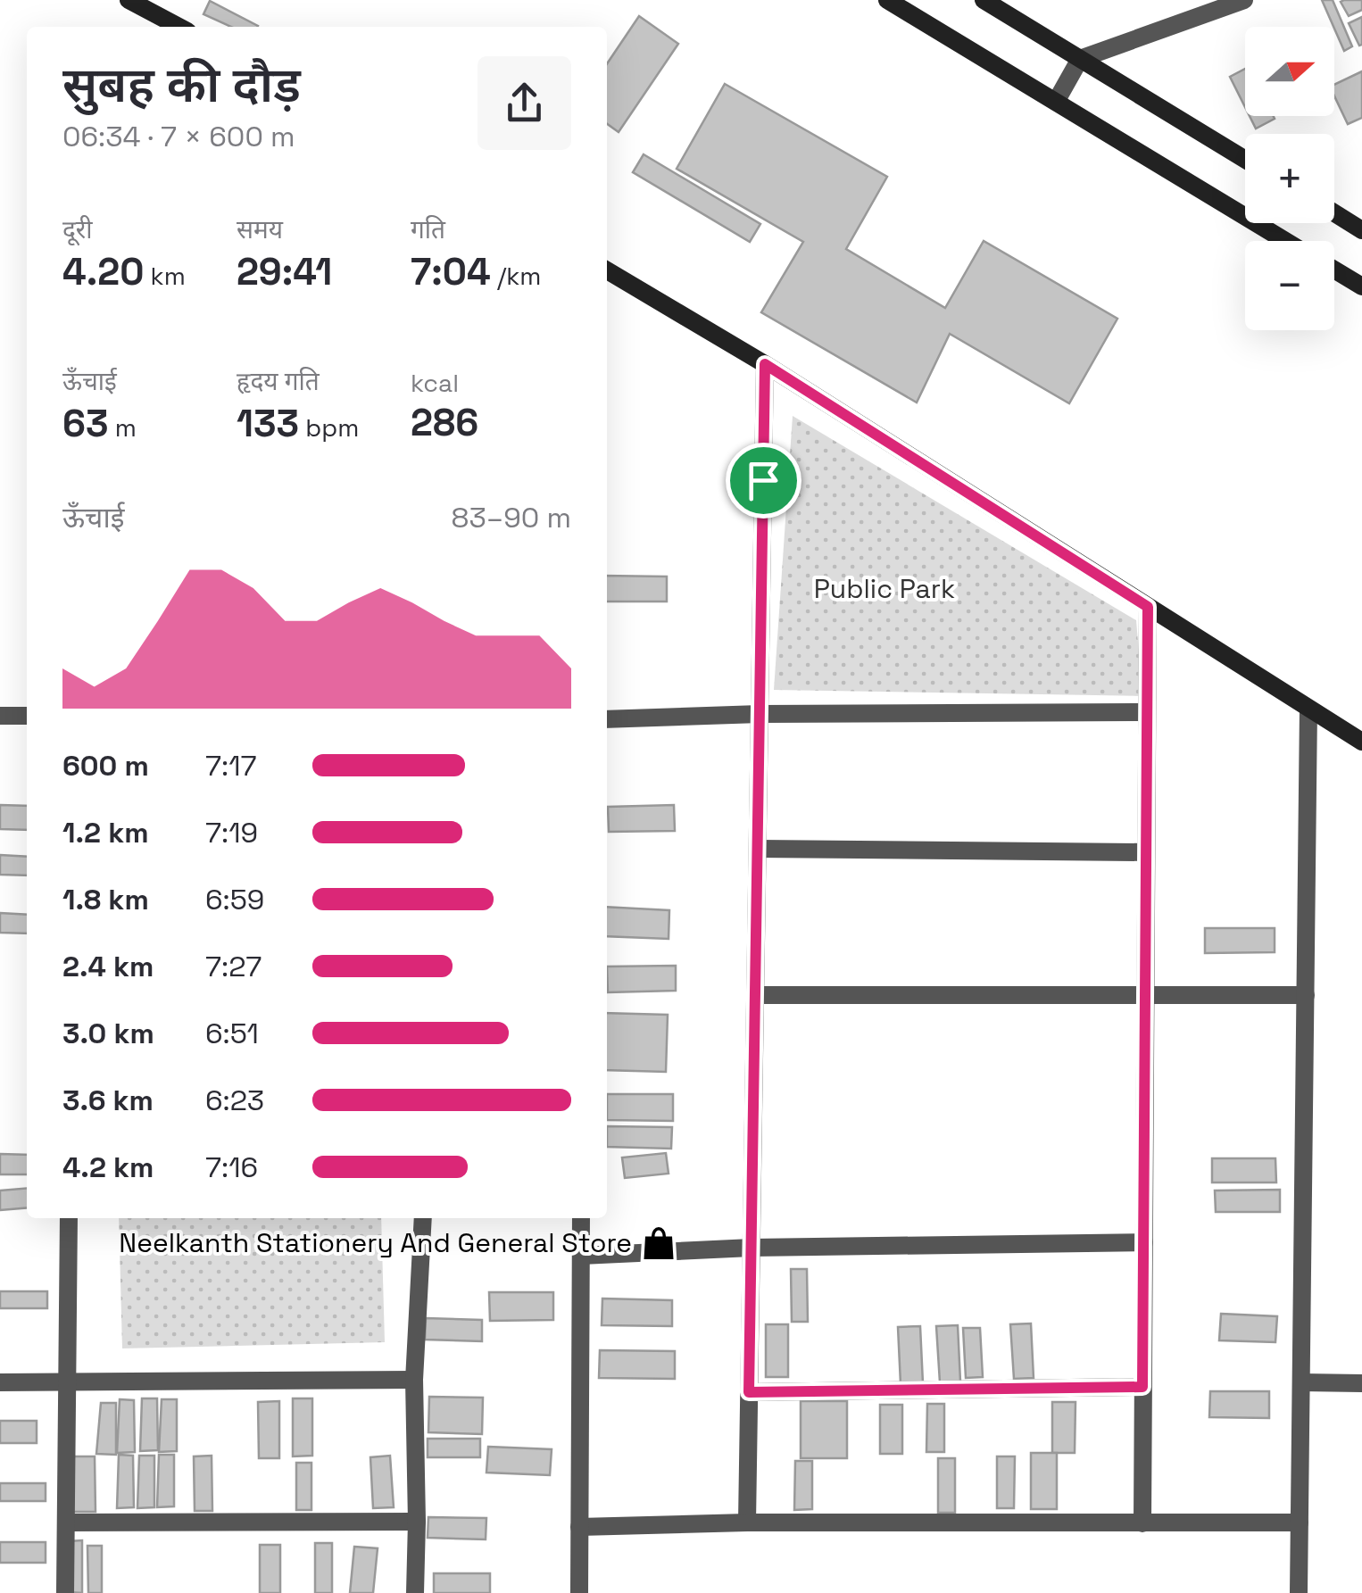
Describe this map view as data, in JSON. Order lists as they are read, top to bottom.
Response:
{
  "parks": ["Public Park"],
  "places": {
    "shop": ["Neelkanth Stationery And General Store"]
  },
  "north": "right",
  "page": {
    "map_buttons": ["+", "−"],
    "heading": ["सुबह की दौड़", "06:34 · 7 × 600 m"],
    "stats": [
      ["दूरी", "4.20 km"],
      ["समय", "29:41"],
      ["गति", "7:04 /km"],
      ["ऊँचाई", "63 m"],
      ["हृदय गति", "133 bpm"],
      ["kcal", "286"]
    ],
    "chart": ["ऊँचाई", "83–90 m"],
    "list": [
      {
        "name": "600 m",
        "note": "7:17"
      },
      {
        "name": "1.2 km",
        "note": "7:19"
      },
      {
        "name": "1.8 km",
        "note": "6:59"
      },
      {
        "name": "2.4 km",
        "note": "7:27"
      },
      {
        "name": "3.0 km",
        "note": "6:51"
      },
      {
        "name": "3.6 km",
        "note": "6:23"
      },
      {
        "name": "4.2 km",
        "note": "7:16"
      }
    ]
  }
}
